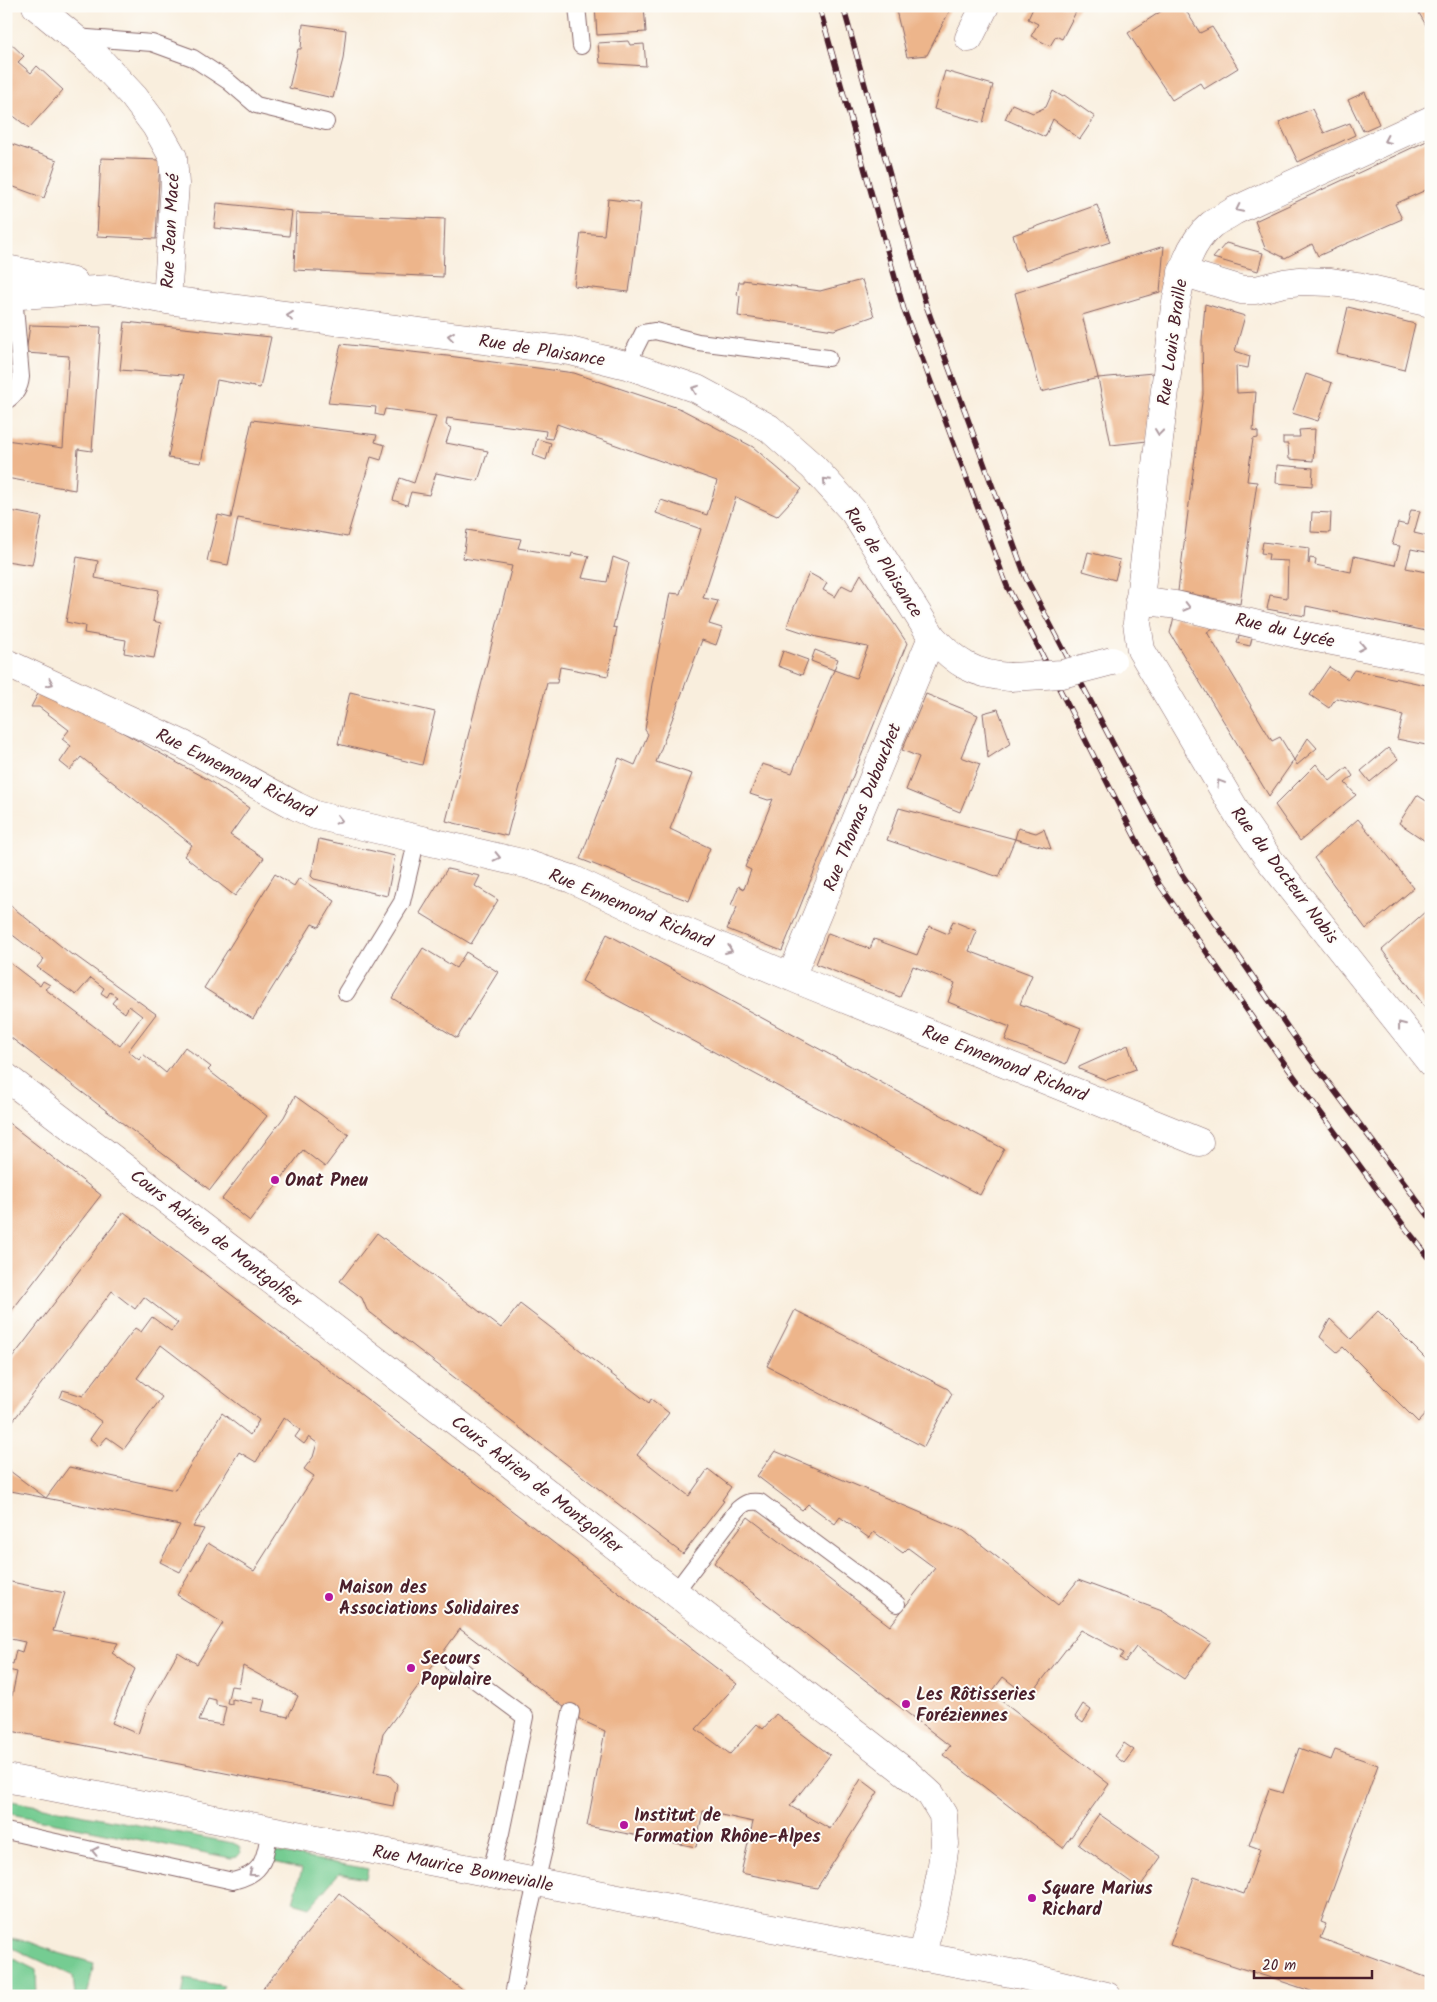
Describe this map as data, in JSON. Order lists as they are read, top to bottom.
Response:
{
  "streets": {
    "street": [
      "Rue Jean Macé",
      "Rue Louis Braille",
      "Rue de Plaisance",
      "Rue du Lycée",
      "Rue Ennemond Richard",
      "Rue Thomas Dubouchet",
      "Rue du Docteur Nobis",
      "Cours Adrien de Montgolfier",
      "Rue Maurice Bonnevialle"
    ]
  },
  "crossings": [
    ["Rue Jean Macé", "Rue de Plaisance"],
    ["Rue Louis Braille", "Rue de Plaisance"],
    ["Rue Louis Braille", "Rue du Lycée"],
    ["Rue Louis Braille", "Rue du Docteur Nobis"],
    ["Rue de Plaisance", "Rue Thomas Dubouchet"],
    ["Rue de Plaisance", "Rue du Docteur Nobis"],
    ["Rue Ennemond Richard", "Rue Thomas Dubouchet"],
    ["Cours Adrien de Montgolfier", "Rue Maurice Bonnevialle"]
  ],
  "one_way": [
    "Rue Louis Braille",
    "Rue de Plaisance",
    "Rue du Lycée",
    "Rue Ennemond Richard",
    "Rue du Docteur Nobis"
  ],
  "places": [
    "Onat Pneu",
    "Maison des Associations Solidaires",
    "Secours Populaire",
    "Les Rôtisseries Foréziennes",
    "Institut de Formation Rhône-Alpes",
    "Square Marius Richard"
  ],
  "scale_bar": "20 m"
}
